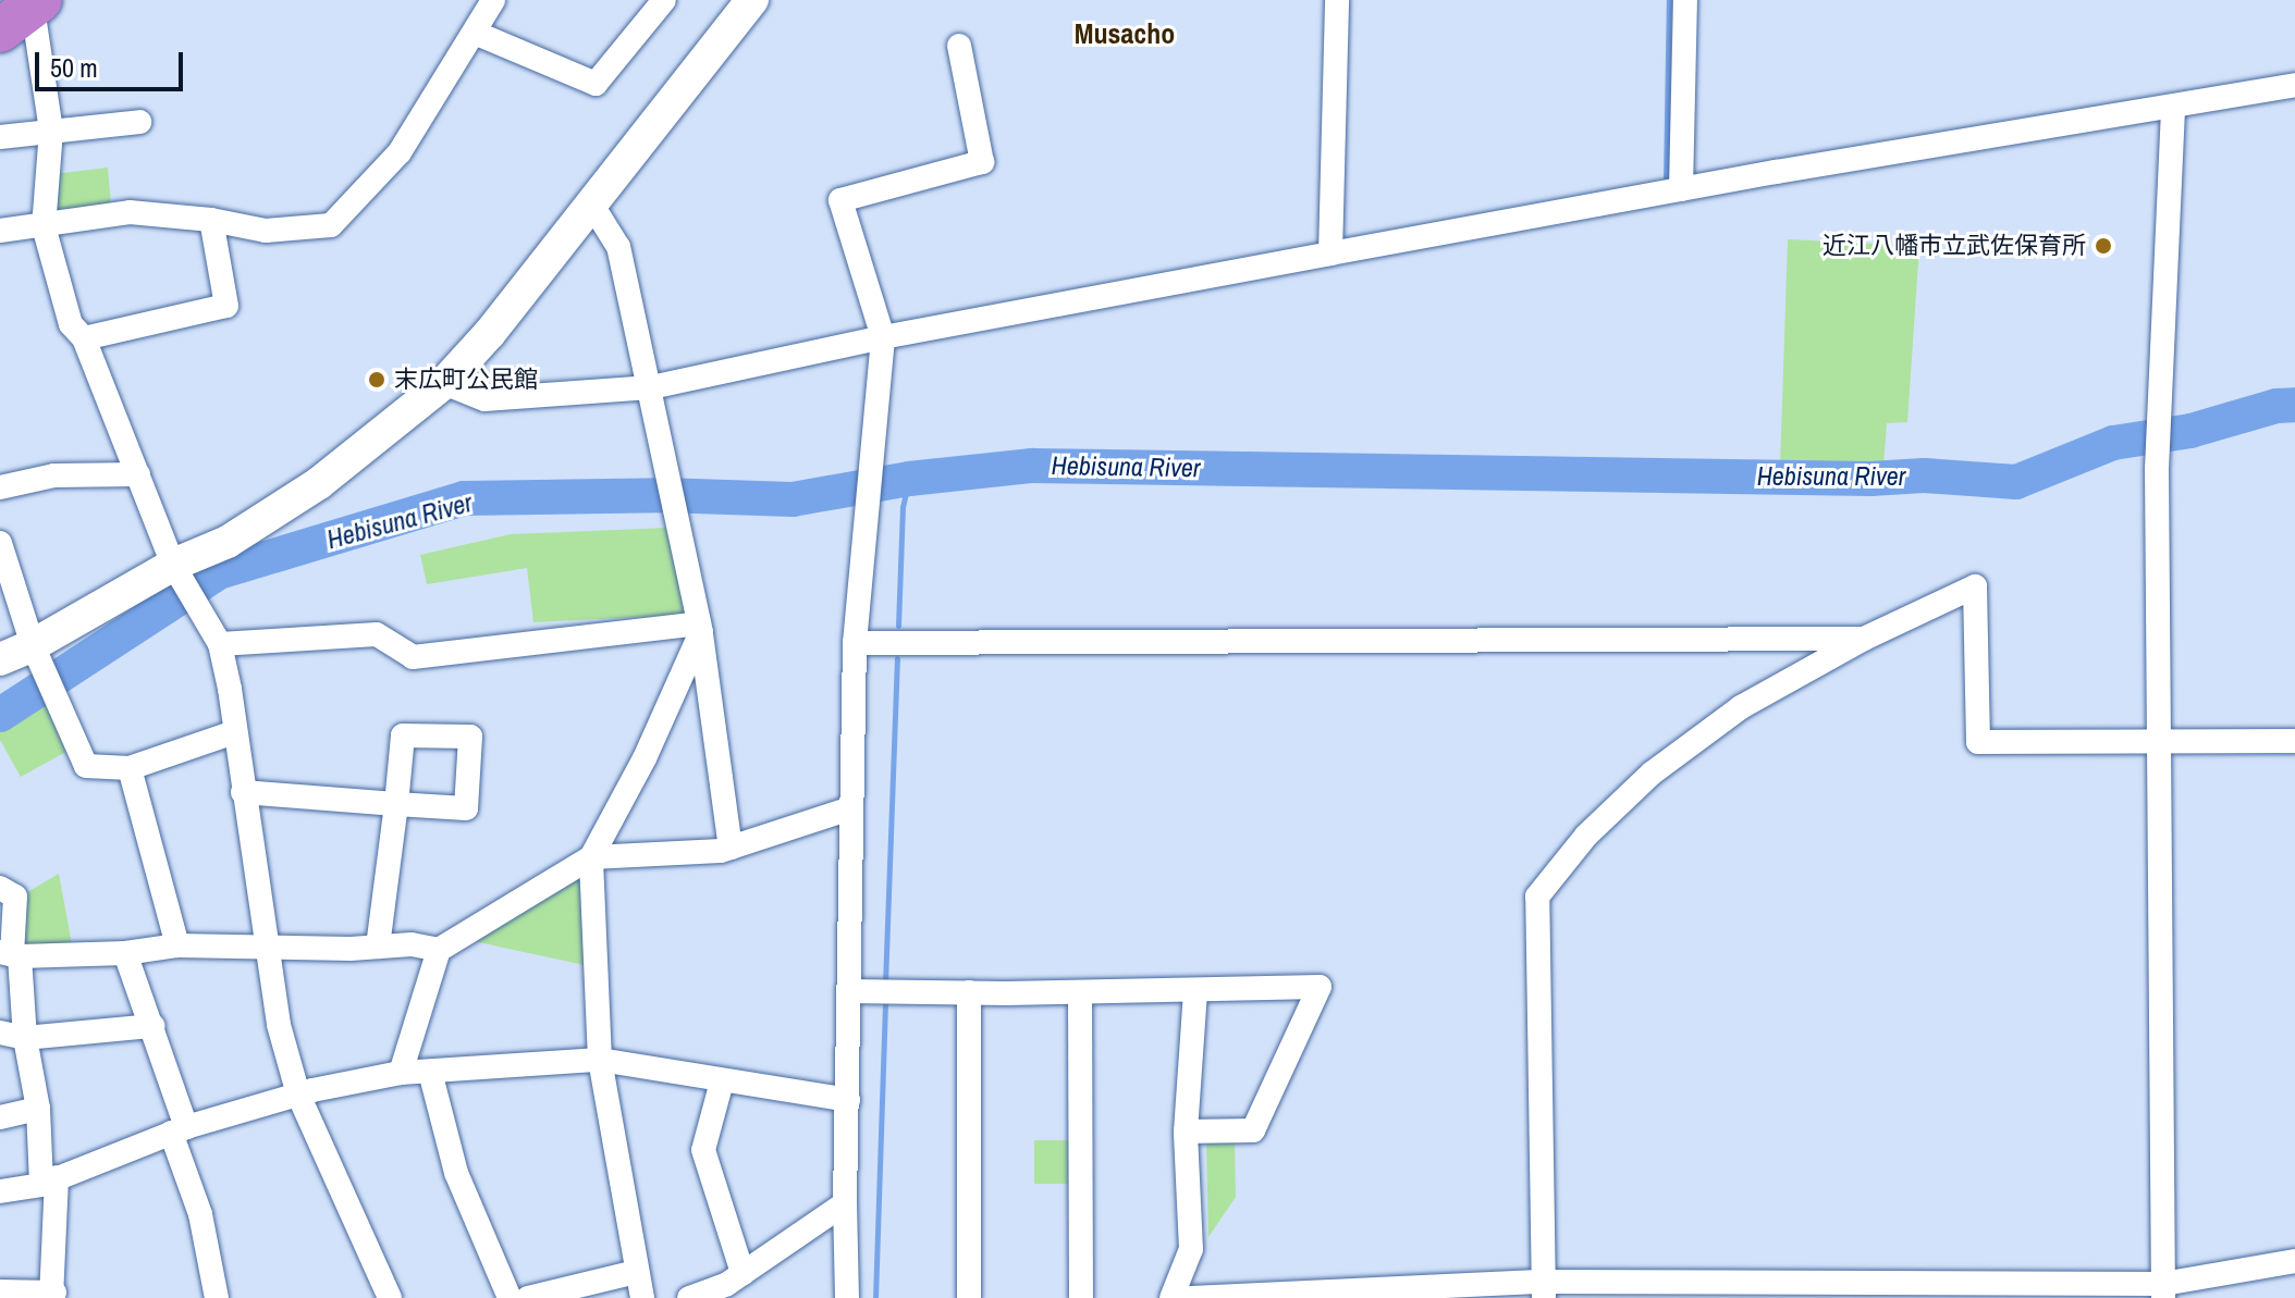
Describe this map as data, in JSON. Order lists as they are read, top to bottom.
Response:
{
  "districts": ["Musacho"],
  "water": ["Hebisuna River"],
  "places": ["近江八幡市立武佐保育所", "末広町公民館"],
  "scale_bar": "50 m"
}
